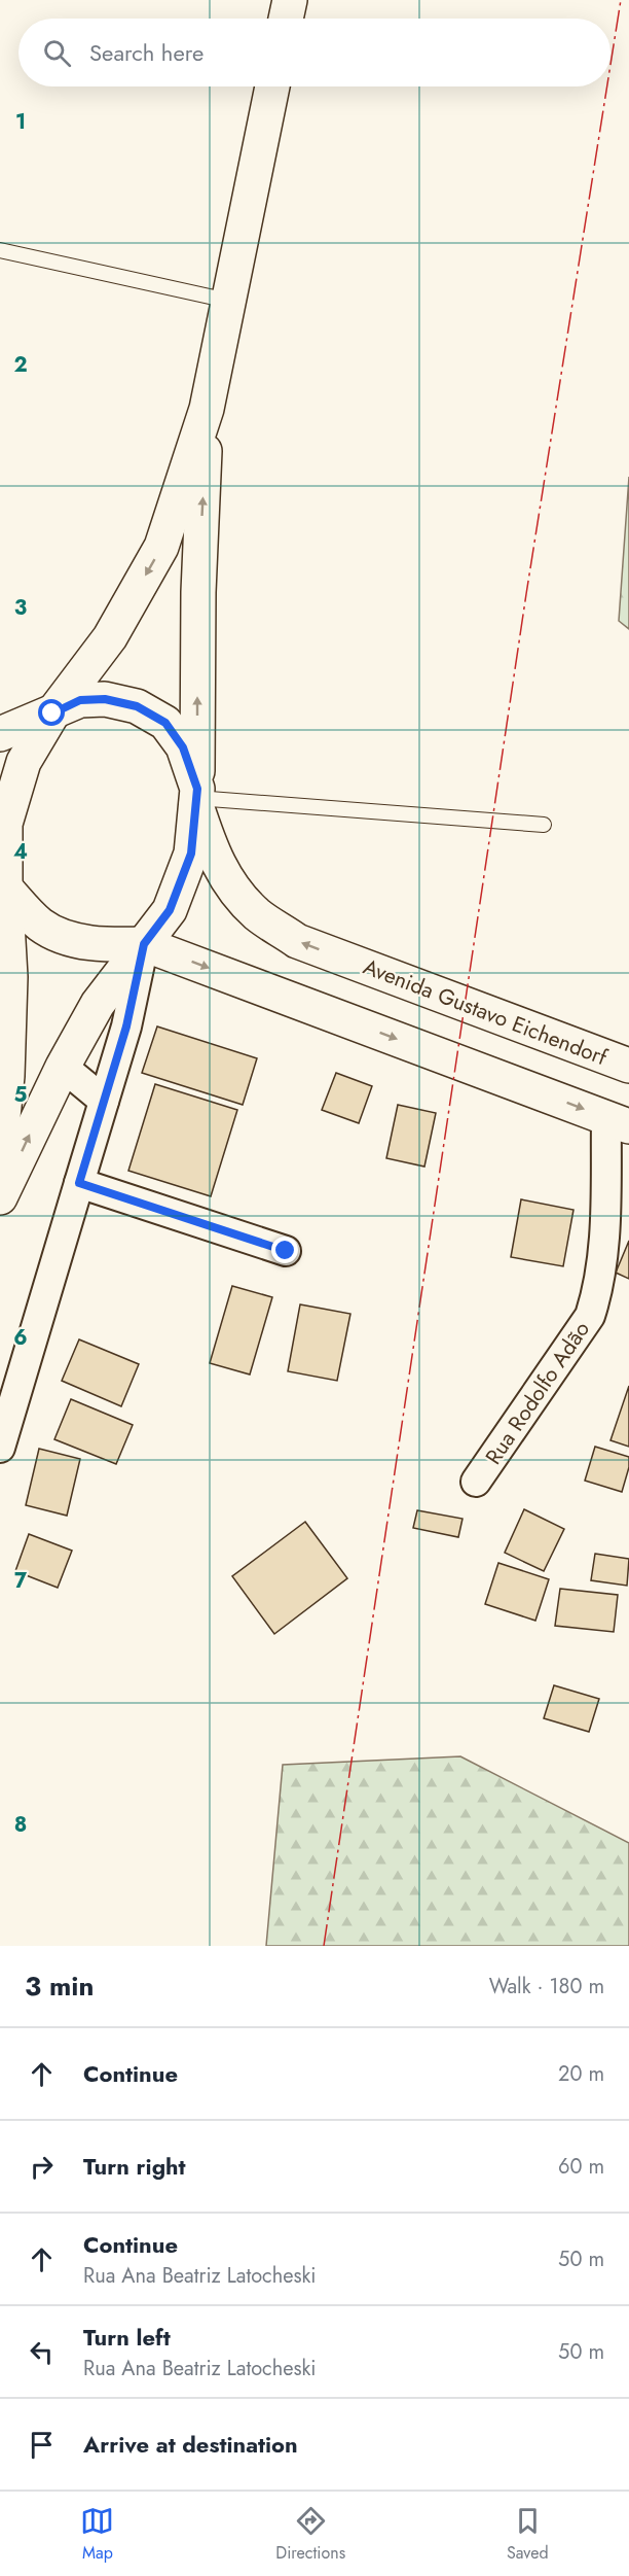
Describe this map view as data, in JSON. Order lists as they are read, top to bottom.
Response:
{
  "streets": {
    "main road": ["Avenida Gustavo Eichendorf"],
    "street": ["Rua Rodolfo Adão"]
  },
  "page": {
    "search": "Search here",
    "heading": ["3 min", "Walk · 180 m"],
    "list": [
      ["Continue", "20 m"],
      ["Turn right", "60 m"],
      ["Continue", "Rua Ana Beatriz Latocheski", "50 m"],
      ["Turn left", "Rua Ana Beatriz Latocheski", "50 m"],
      "Arrive at destination"
    ],
    "nav": ["Map", "Directions", "Saved"]
  },
  "grid": {
    "rows": [
      "1",
      "2",
      "3",
      "4",
      "5",
      "6",
      "7",
      "8"
    ]
  }
}
